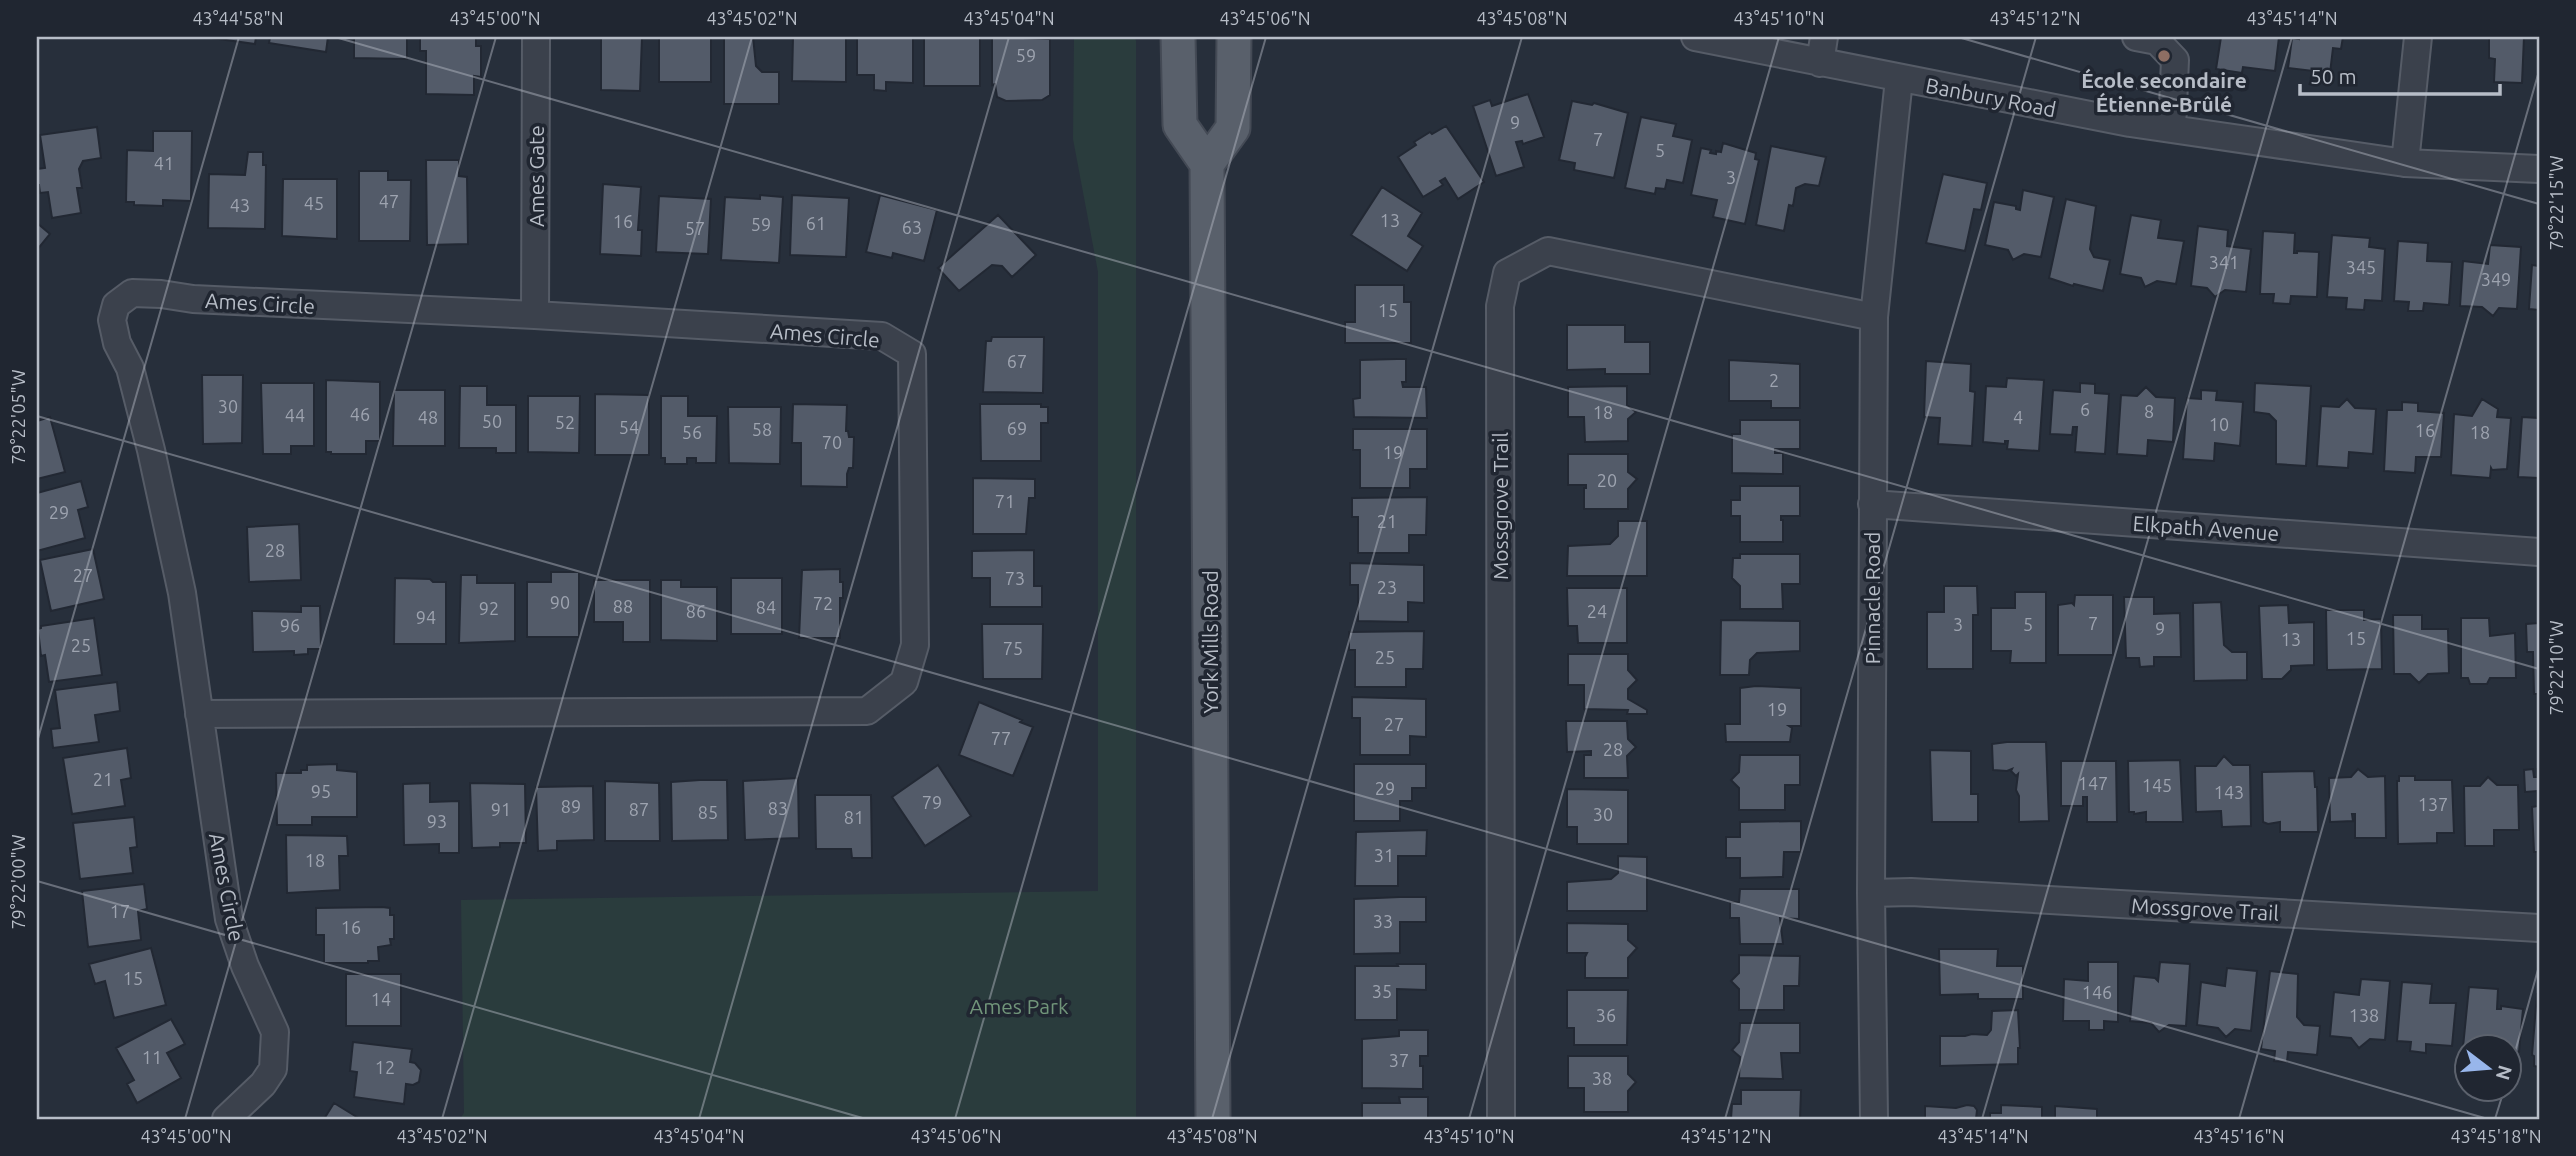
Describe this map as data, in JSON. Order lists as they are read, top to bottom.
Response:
{
  "streets": {
    "main road": ["York Mills Road"],
    "street": [
      "Banbury Road",
      "Ames Gate",
      "Ames Circle",
      "Mossgrove Trail",
      "Elkpath Avenue",
      "Pinnacle Road"
    ]
  },
  "crossings": [
    ["Banbury Road", "Pinnacle Road"],
    ["Ames Gate", "Ames Circle"],
    ["Mossgrove Trail", "Pinnacle Road"],
    ["Elkpath Avenue", "Pinnacle Road"]
  ],
  "parks": ["Ames Park"],
  "places": ["École secondaire Étienne-Brûlé"],
  "house_numbers": [
    "59",
    "9",
    "7",
    "5",
    "41",
    "3",
    "47",
    "45",
    "43",
    "13",
    "16",
    "61",
    "59",
    "63",
    "57",
    "341",
    "345",
    "349",
    "15",
    "67",
    "2",
    "30",
    "6",
    "8",
    "18",
    "46",
    "44",
    "48",
    "4",
    "50",
    "52",
    "10",
    "54",
    "69",
    "58",
    "16",
    "56",
    "18",
    "70",
    "19",
    "20",
    "71",
    "29",
    "21",
    "28",
    "27",
    "73",
    "23",
    "90",
    "72",
    "88",
    "84",
    "92",
    "86",
    "24",
    "94",
    "7",
    "3",
    "5",
    "96",
    "9",
    "15",
    "13",
    "25",
    "75",
    "25",
    "19",
    "27",
    "77",
    "28",
    "21",
    "147",
    "145",
    "29",
    "95",
    "143",
    "79",
    "137",
    "89",
    "83",
    "91",
    "87",
    "85",
    "30",
    "81",
    "93",
    "31",
    "18",
    "17",
    "33",
    "16",
    "15",
    "35",
    "146",
    "14",
    "36",
    "138",
    "11",
    "37",
    "12",
    "38"
  ],
  "scale_bar": "50 m",
  "north": "right",
  "coordinates": [
    "43°44'58\"N",
    "43°45'00\"N",
    "43°45'02\"N",
    "43°45'04\"N",
    "43°45'06\"N",
    "43°45'08\"N",
    "43°45'10\"N",
    "43°45'12\"N",
    "43°45'14\"N",
    "79°22'15\"W",
    "79°22'05\"W",
    "79°22'10\"W",
    "79°22'00\"W",
    "43°45'16\"N",
    "43°45'18\"N"
  ]
}
